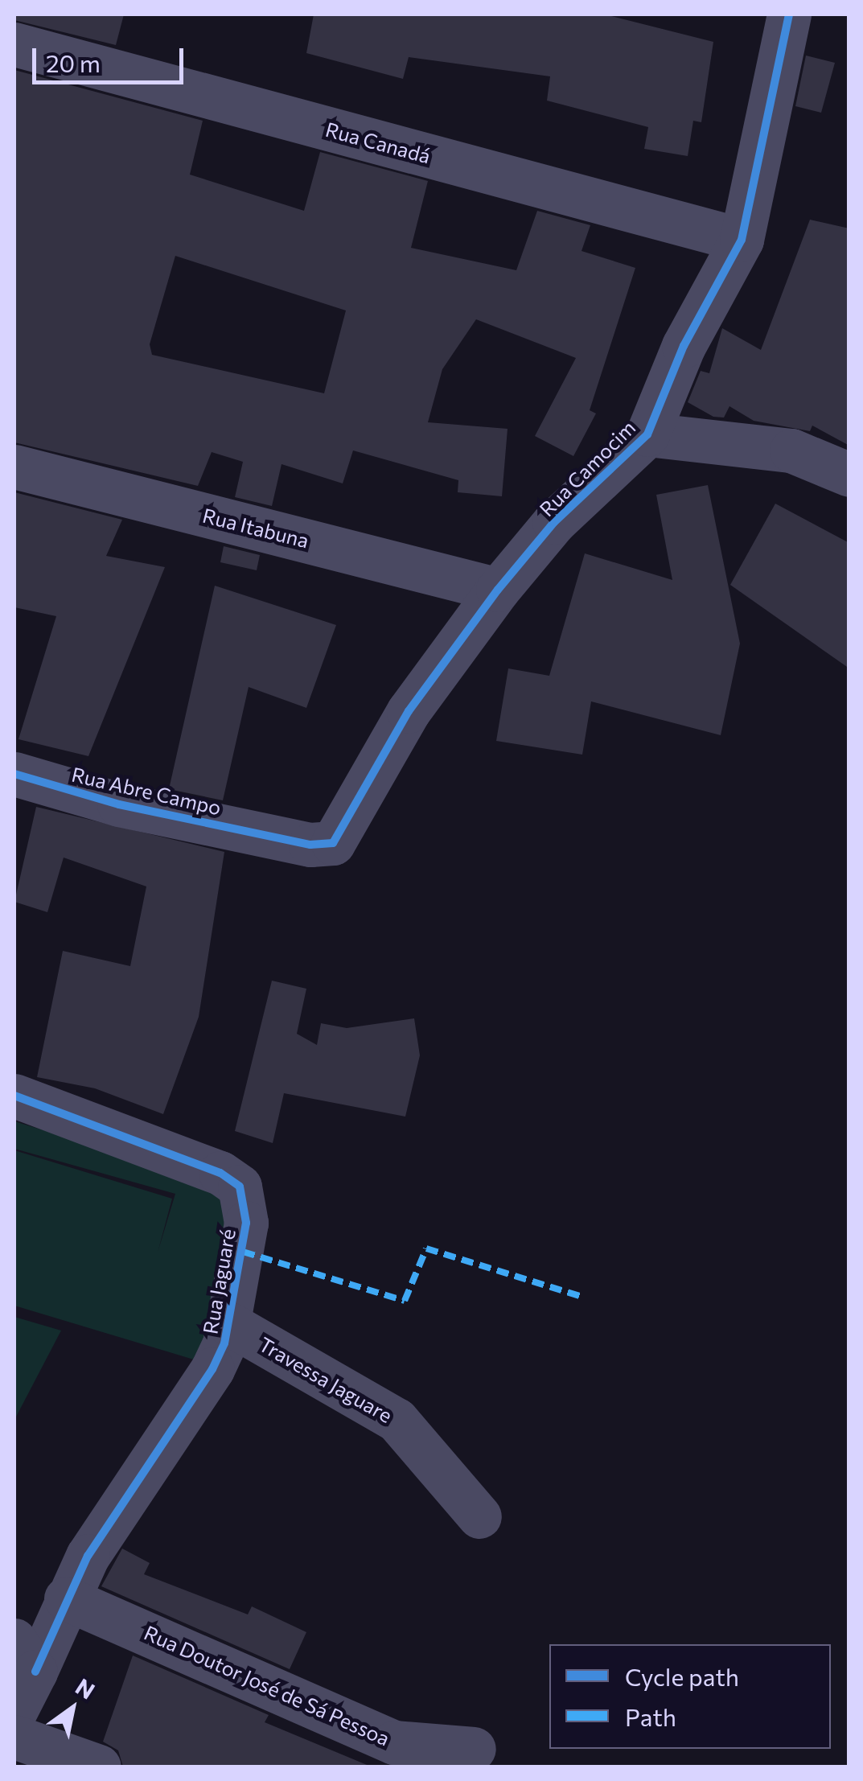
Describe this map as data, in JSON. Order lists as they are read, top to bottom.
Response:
{
  "streets": {
    "street": [
      "Rua Canadá",
      "Rua Camocim",
      "Rua Itabuna",
      "Rua Abre Campo",
      "Rua Jaguaré",
      "Travessa Jaguare",
      "Rua Doutor José de Sá Pessoa"
    ]
  },
  "crossings": [
    ["Rua Canadá", "Rua Camocim"],
    ["Rua Camocim", "Rua Itabuna"],
    ["Rua Camocim", "Rua Abre Campo"],
    ["Rua Jaguaré", "Travessa Jaguare"],
    ["Rua Jaguaré", "Rua Doutor José de Sá Pessoa"]
  ],
  "legend": ["Cycle path", "Path"],
  "scale_bar": "20 m",
  "north": "top right"
}
